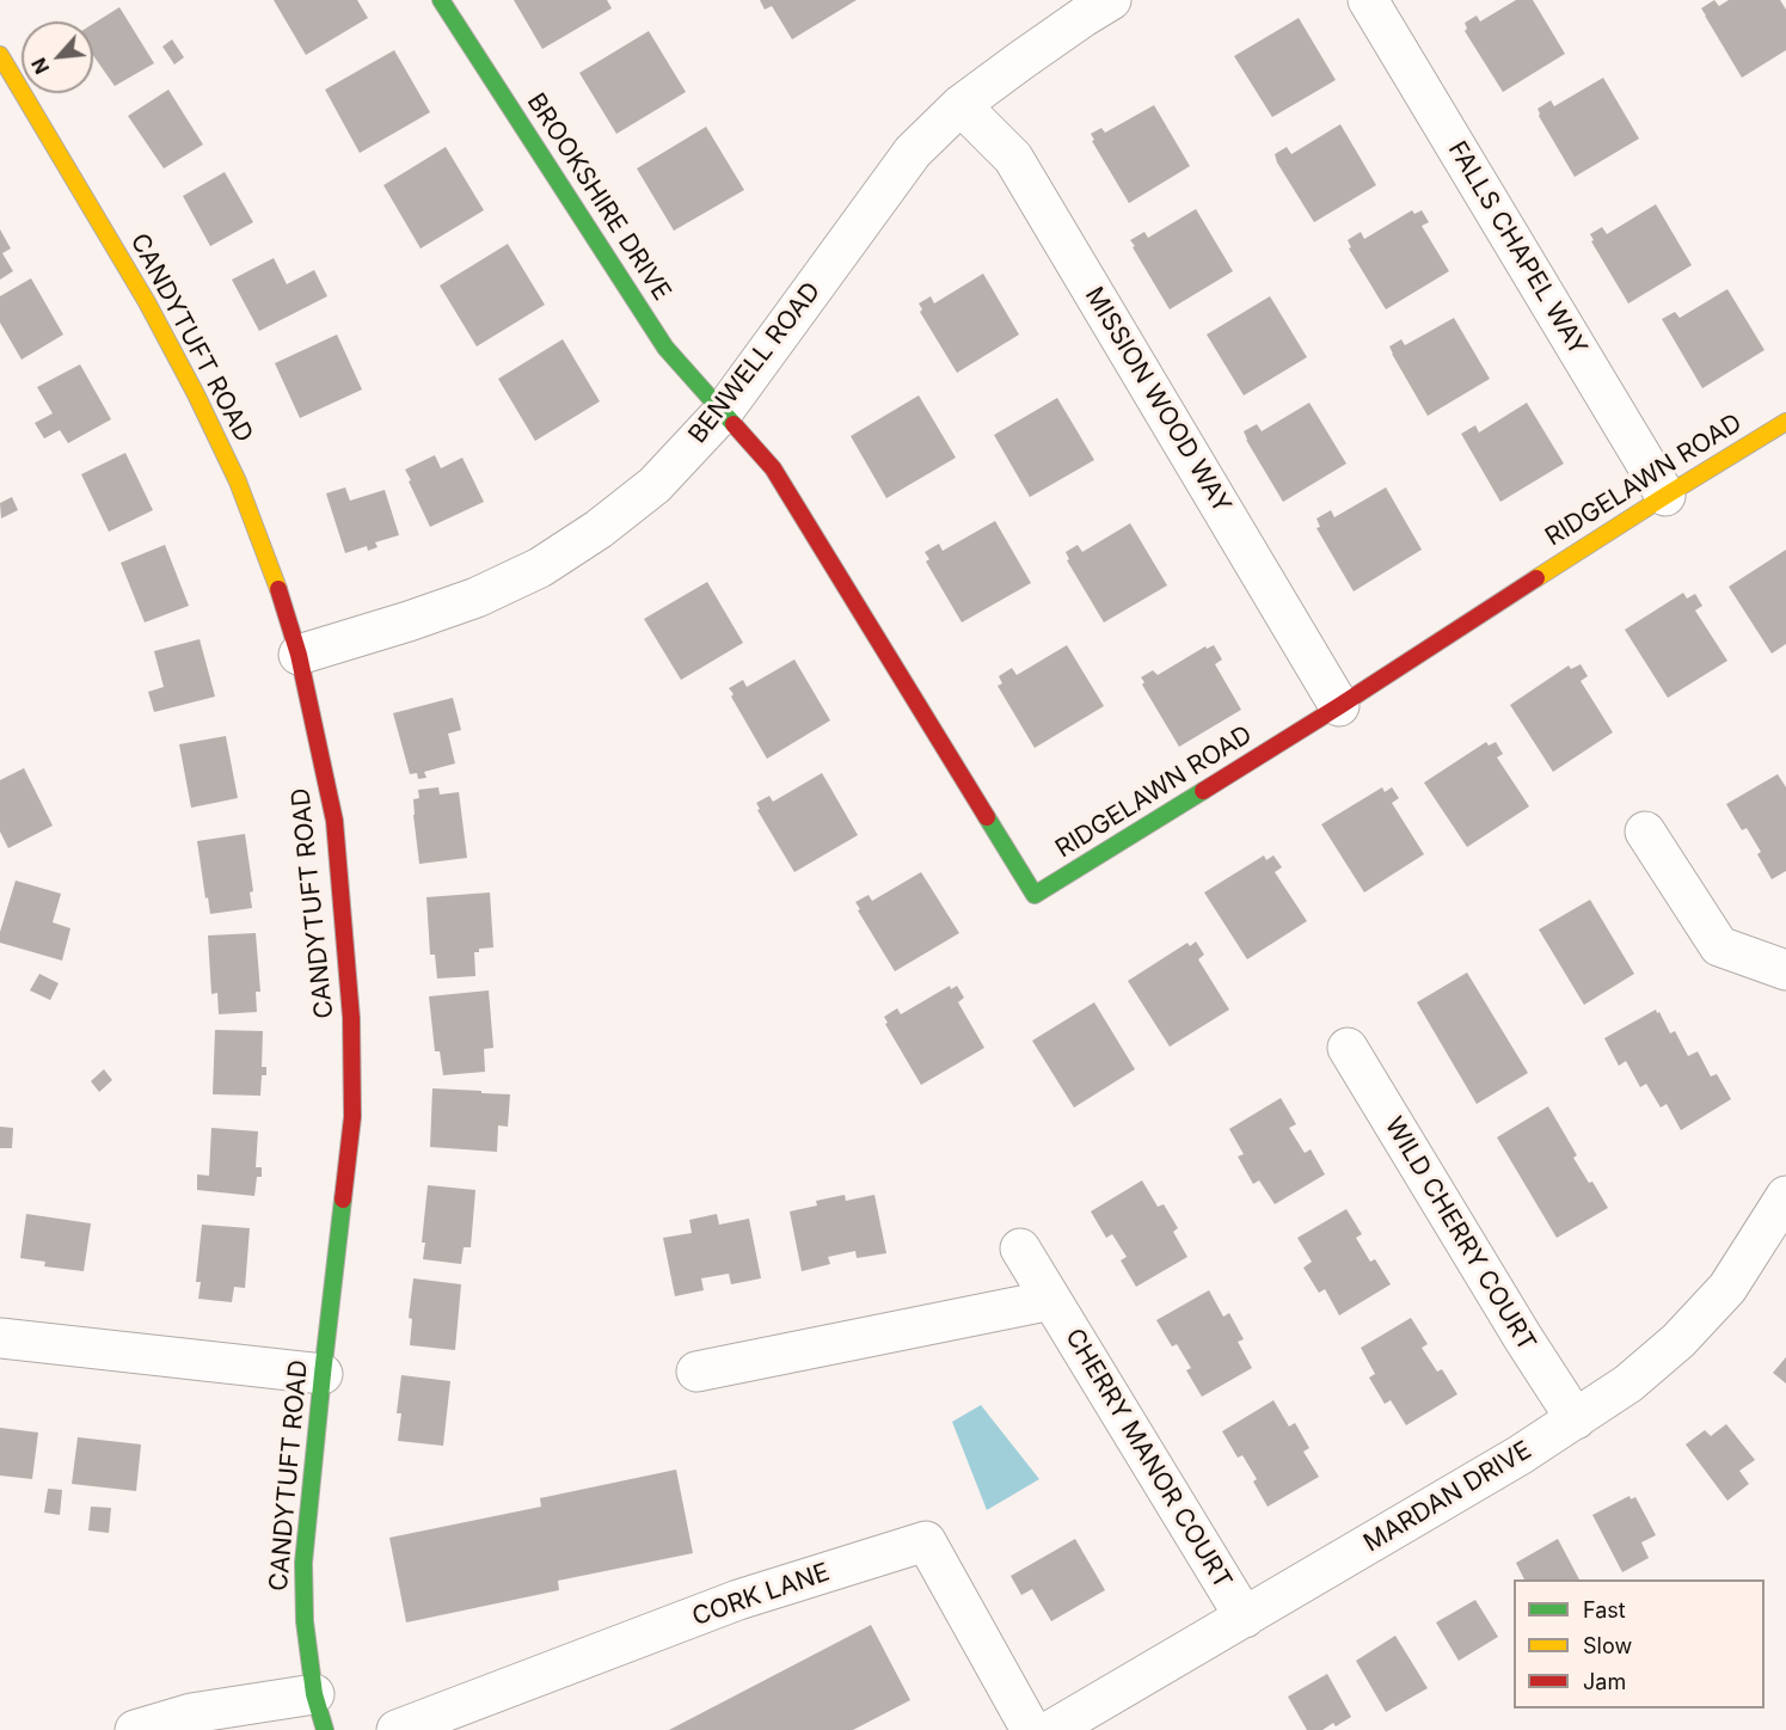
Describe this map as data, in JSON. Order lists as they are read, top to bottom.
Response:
{
  "streets": {
    "street": [
      "BROOKSHIRE DRIVE",
      "FALLS CHAPEL WAY",
      "CANDYTUFT ROAD",
      "BENWELL ROAD",
      "MISSION WOOD WAY",
      "RIDGELAWN ROAD",
      "WILD CHERRY COURT",
      "CHERRY MANOR COURT",
      "MARDAN DRIVE",
      "CORK LANE"
    ]
  },
  "crossings": [
    ["BROOKSHIRE DRIVE", "BENWELL ROAD"],
    ["BROOKSHIRE DRIVE", "RIDGELAWN ROAD"],
    ["FALLS CHAPEL WAY", "RIDGELAWN ROAD"],
    ["CANDYTUFT ROAD", "BENWELL ROAD"],
    ["BENWELL ROAD", "MISSION WOOD WAY"],
    ["BENWELL ROAD", "RIDGELAWN ROAD"],
    ["MISSION WOOD WAY", "RIDGELAWN ROAD"],
    ["WILD CHERRY COURT", "MARDAN DRIVE"],
    ["CHERRY MANOR COURT", "MARDAN DRIVE"]
  ],
  "legend": ["Fast", "Slow", "Jam"],
  "north": "bottom left"
}
